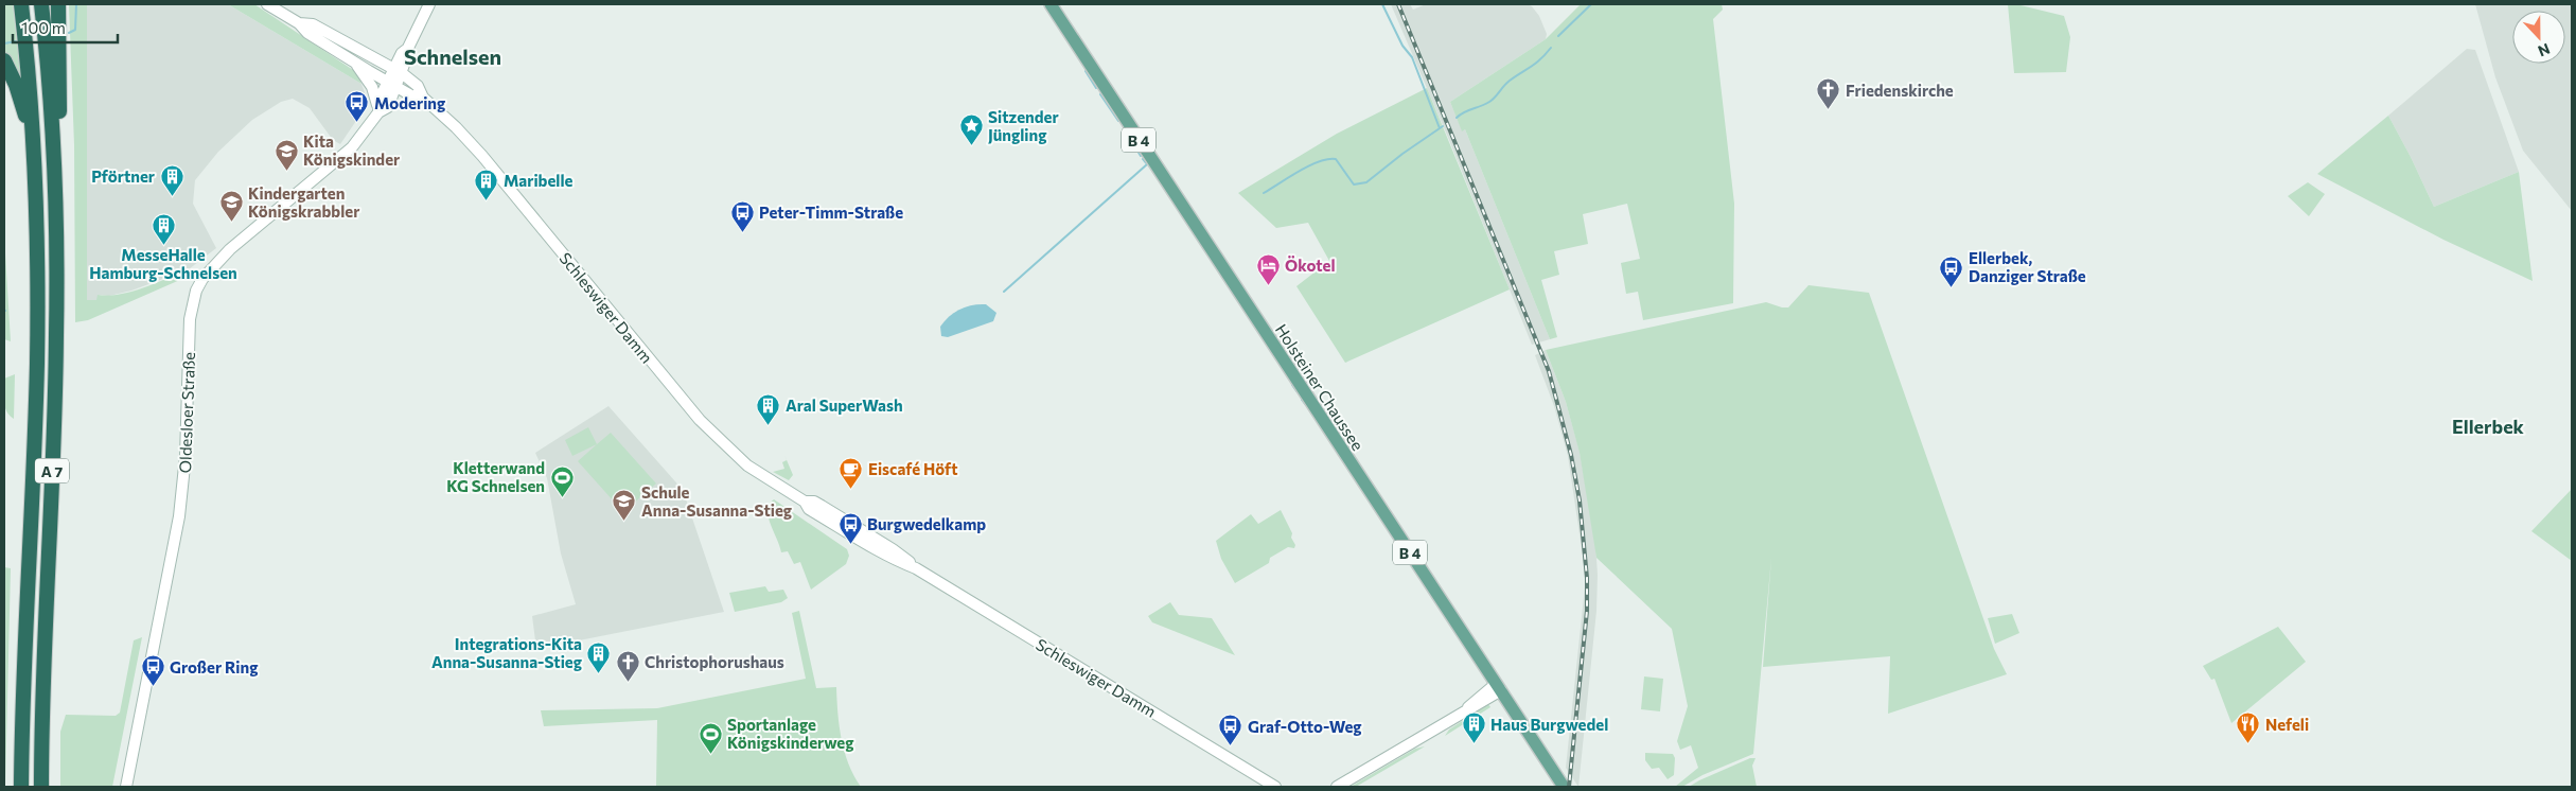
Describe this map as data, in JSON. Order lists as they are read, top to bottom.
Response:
{
  "streets": {
    "highway": ["A 7"],
    "main road": [
      "B 4",
      "Schleswiger Damm",
      "Holsteiner Chaussee",
      "Oldesloer Straße"
    ]
  },
  "crossings": [
    ["Schleswiger Damm", "Oldesloer Straße"]
  ],
  "districts": ["Schnelsen", "Ellerbek"],
  "places": {
    "church": ["Friedenskirche", "Christophorushaus"],
    "bus stop": [
      "Modering",
      "Peter-Timm-Straße",
      "Ellerbek, Danziger Straße",
      "Burgwedelkamp",
      "Großer Ring",
      "Graf-Otto-Weg"
    ],
    "place": ["Sitzender Jüngling"],
    "school or university": ["Kita Königskinder", "Kindergarten Königskrabbler", "Schule Anna-Susanna-Stieg"],
    "building": [
      "Pförtner",
      "Maribelle",
      "MesseHalle Hamburg-Schnelsen",
      "Aral SuperWash",
      "Integrations-Kita Anna-Susanna-Stieg",
      "Haus Burgwedel"
    ],
    "hotel": ["Ökotel"],
    "cafe": ["Eiscafé Höft"],
    "sports": ["Kletterwand KG Schnelsen", "Sportanlage Königskinderweg"],
    "restaurant": ["Nefeli"]
  },
  "scale_bar": "100 m",
  "north": "bottom"
}
